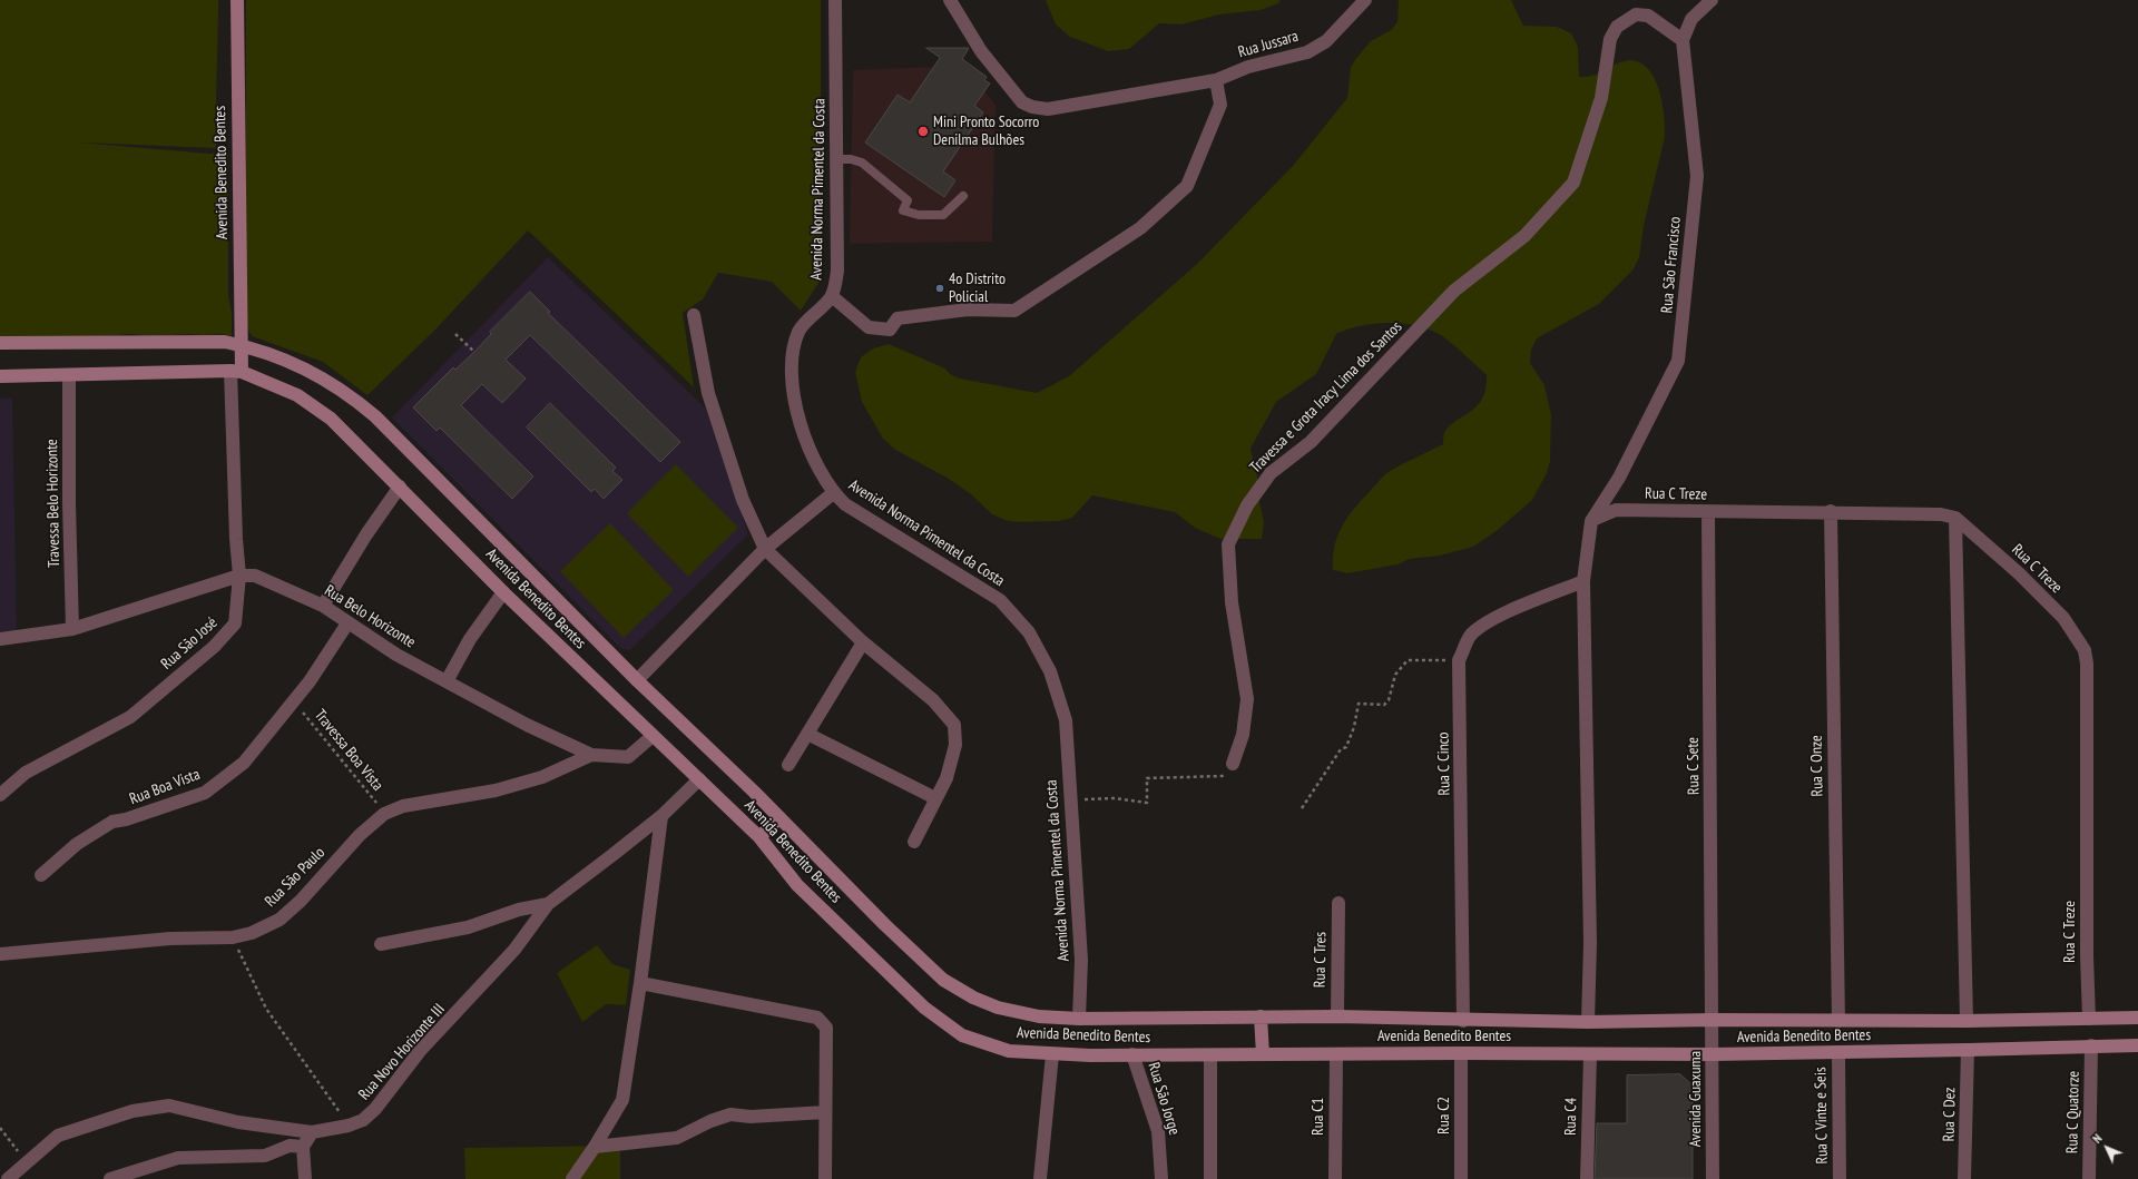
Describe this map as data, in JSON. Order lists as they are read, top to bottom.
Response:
{
  "streets": {
    "street": [
      "Rua Jussara",
      "Avenida Benedito Bentes",
      "Avenida Norma Pimentel da Costa",
      "Rua São Francisco",
      "Travessa e Grota Iracy Lima dos Santos",
      "Rua C Treze",
      "Travessa Belo Horizonte",
      "Rua Belo Horizonte",
      "Rua São José",
      "Rua C Cinco",
      "Rua C Sete",
      "Rua C Onze",
      "Rua Boa Vista",
      "Rua São Paulo",
      "Rua C Tres",
      "Rua Novo Horizonte III",
      "Rua São Jorge",
      "Avenida Guaxuma",
      "Rua C Quatorze",
      "Rua C Dez",
      "Rua C2",
      "Rua C Vinte e Seis",
      "Rua C1",
      "Rua C4"
    ],
    "path": ["Travessa Boa Vista"]
  },
  "crossings": [
    ["Avenida Benedito Bentes", "Avenida Norma Pimentel da Costa"],
    ["Avenida Benedito Bentes", "Rua C Treze"],
    ["Avenida Benedito Bentes", "Travessa Belo Horizonte"],
    ["Avenida Benedito Bentes", "Rua Belo Horizonte"],
    ["Avenida Benedito Bentes", "Rua São José"],
    ["Avenida Benedito Bentes", "Rua C Cinco"],
    ["Avenida Benedito Bentes", "Rua C Sete"],
    ["Avenida Benedito Bentes", "Rua C Onze"],
    ["Avenida Benedito Bentes", "Rua C Tres"],
    ["Avenida Benedito Bentes", "Rua Novo Horizonte III"],
    ["Avenida Benedito Bentes", "Rua São Jorge"],
    ["Avenida Benedito Bentes", "Avenida Guaxuma"],
    ["Avenida Benedito Bentes", "Rua C Quatorze"],
    ["Avenida Benedito Bentes", "Rua C Dez"],
    ["Avenida Benedito Bentes", "Rua C2"],
    ["Avenida Benedito Bentes", "Rua C Vinte e Seis"],
    ["Avenida Benedito Bentes", "Rua C1"],
    ["Avenida Benedito Bentes", "Rua C4"],
    ["Rua São Francisco", "Travessa e Grota Iracy Lima dos Santos"],
    ["Rua São Francisco", "Rua C Treze"],
    ["Rua C Treze", "Rua C Sete"],
    ["Rua C Treze", "Rua C Onze"],
    ["Travessa Belo Horizonte", "Rua Belo Horizonte"],
    ["Rua Belo Horizonte", "Rua São José"],
    ["Rua Belo Horizonte", "Rua Boa Vista"],
    ["Rua Belo Horizonte", "Rua São Paulo"],
    ["Travessa Boa Vista", "Rua Boa Vista"],
    ["Travessa Boa Vista", "Rua São Paulo"],
    ["Rua C Sete", "Avenida Guaxuma"]
  ],
  "places": ["Mini Pronto Socorro Denilma Bulhões", "4o Distrito Policial"],
  "north": "top left"
}
